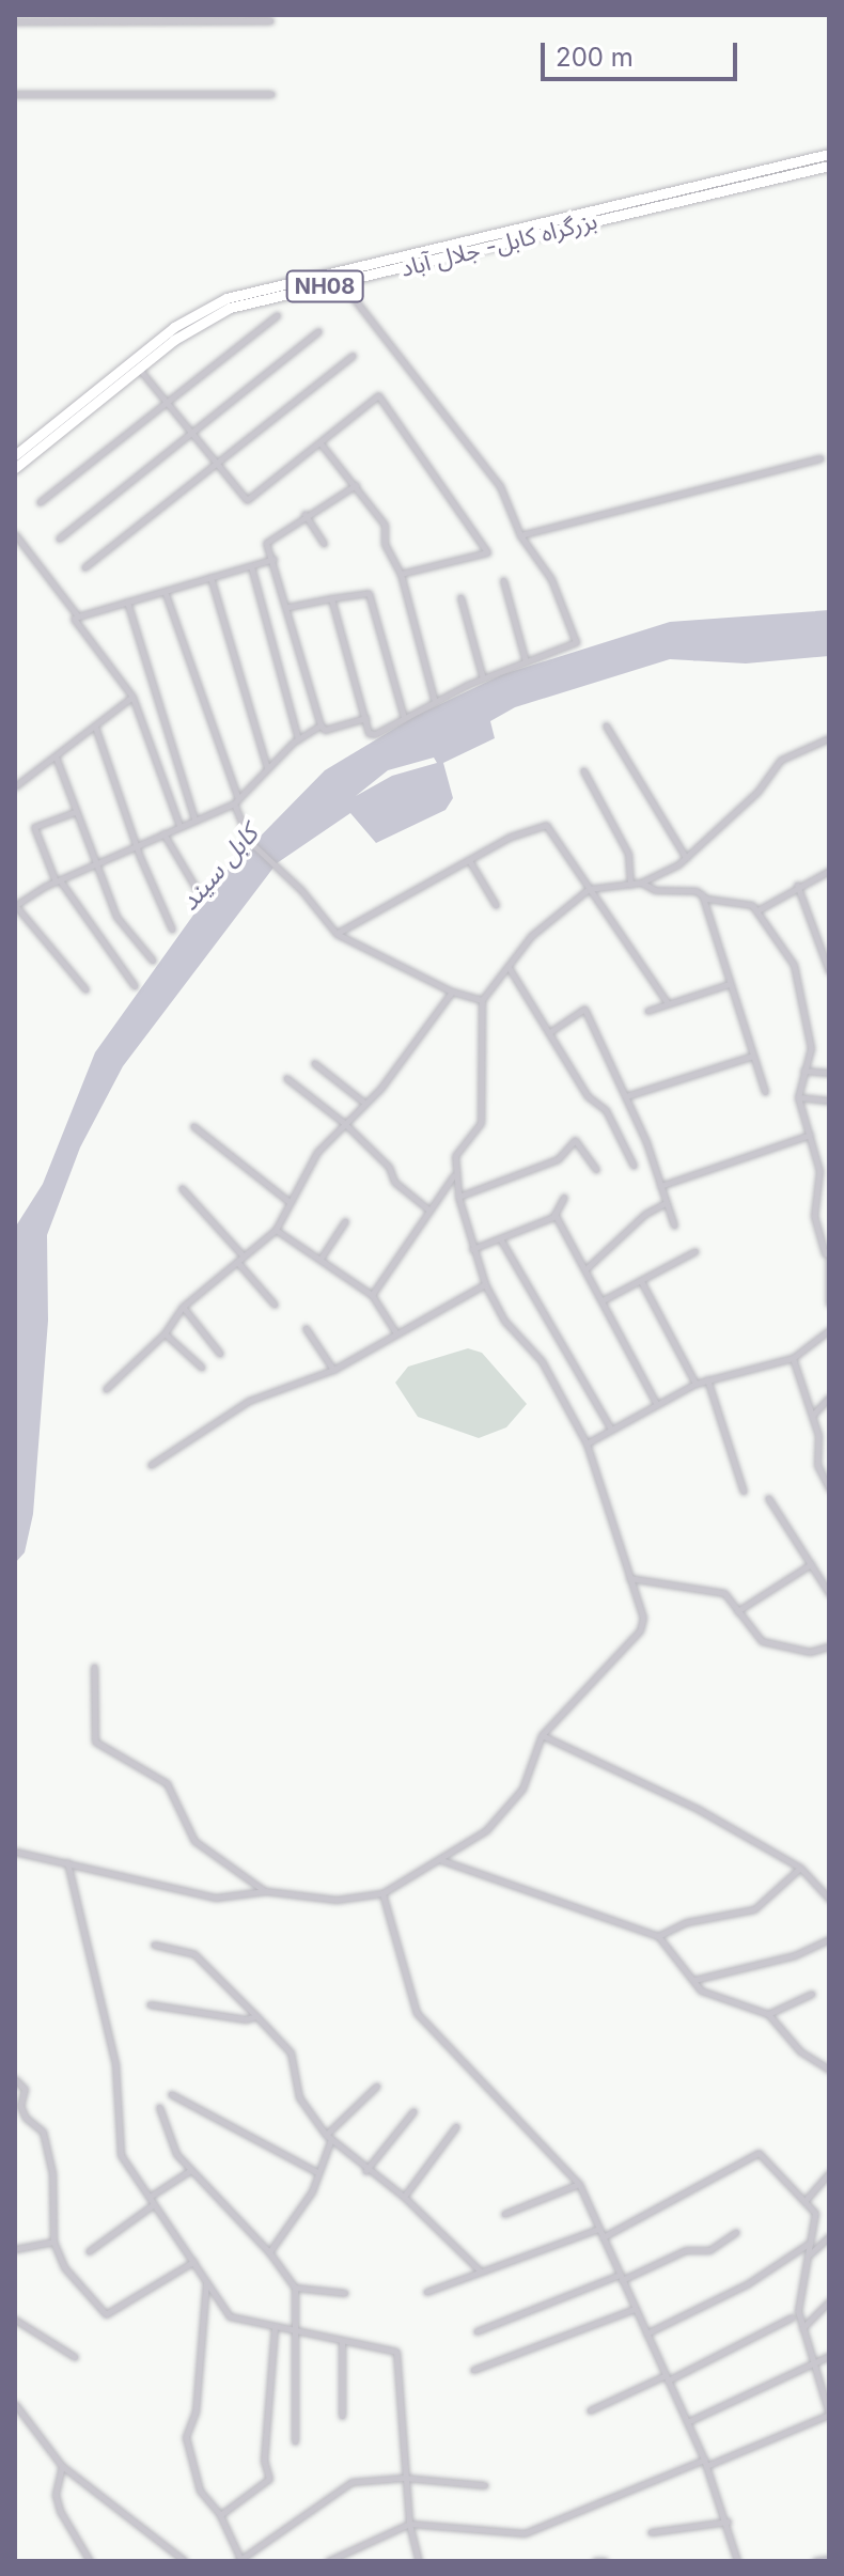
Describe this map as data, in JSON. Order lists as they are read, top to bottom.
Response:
{
  "streets": {
    "highway": ["بزرگراه کابل- جلال آباد", "NH08"]
  },
  "water": ["کابل سيند"],
  "scale_bar": "200 m"
}
